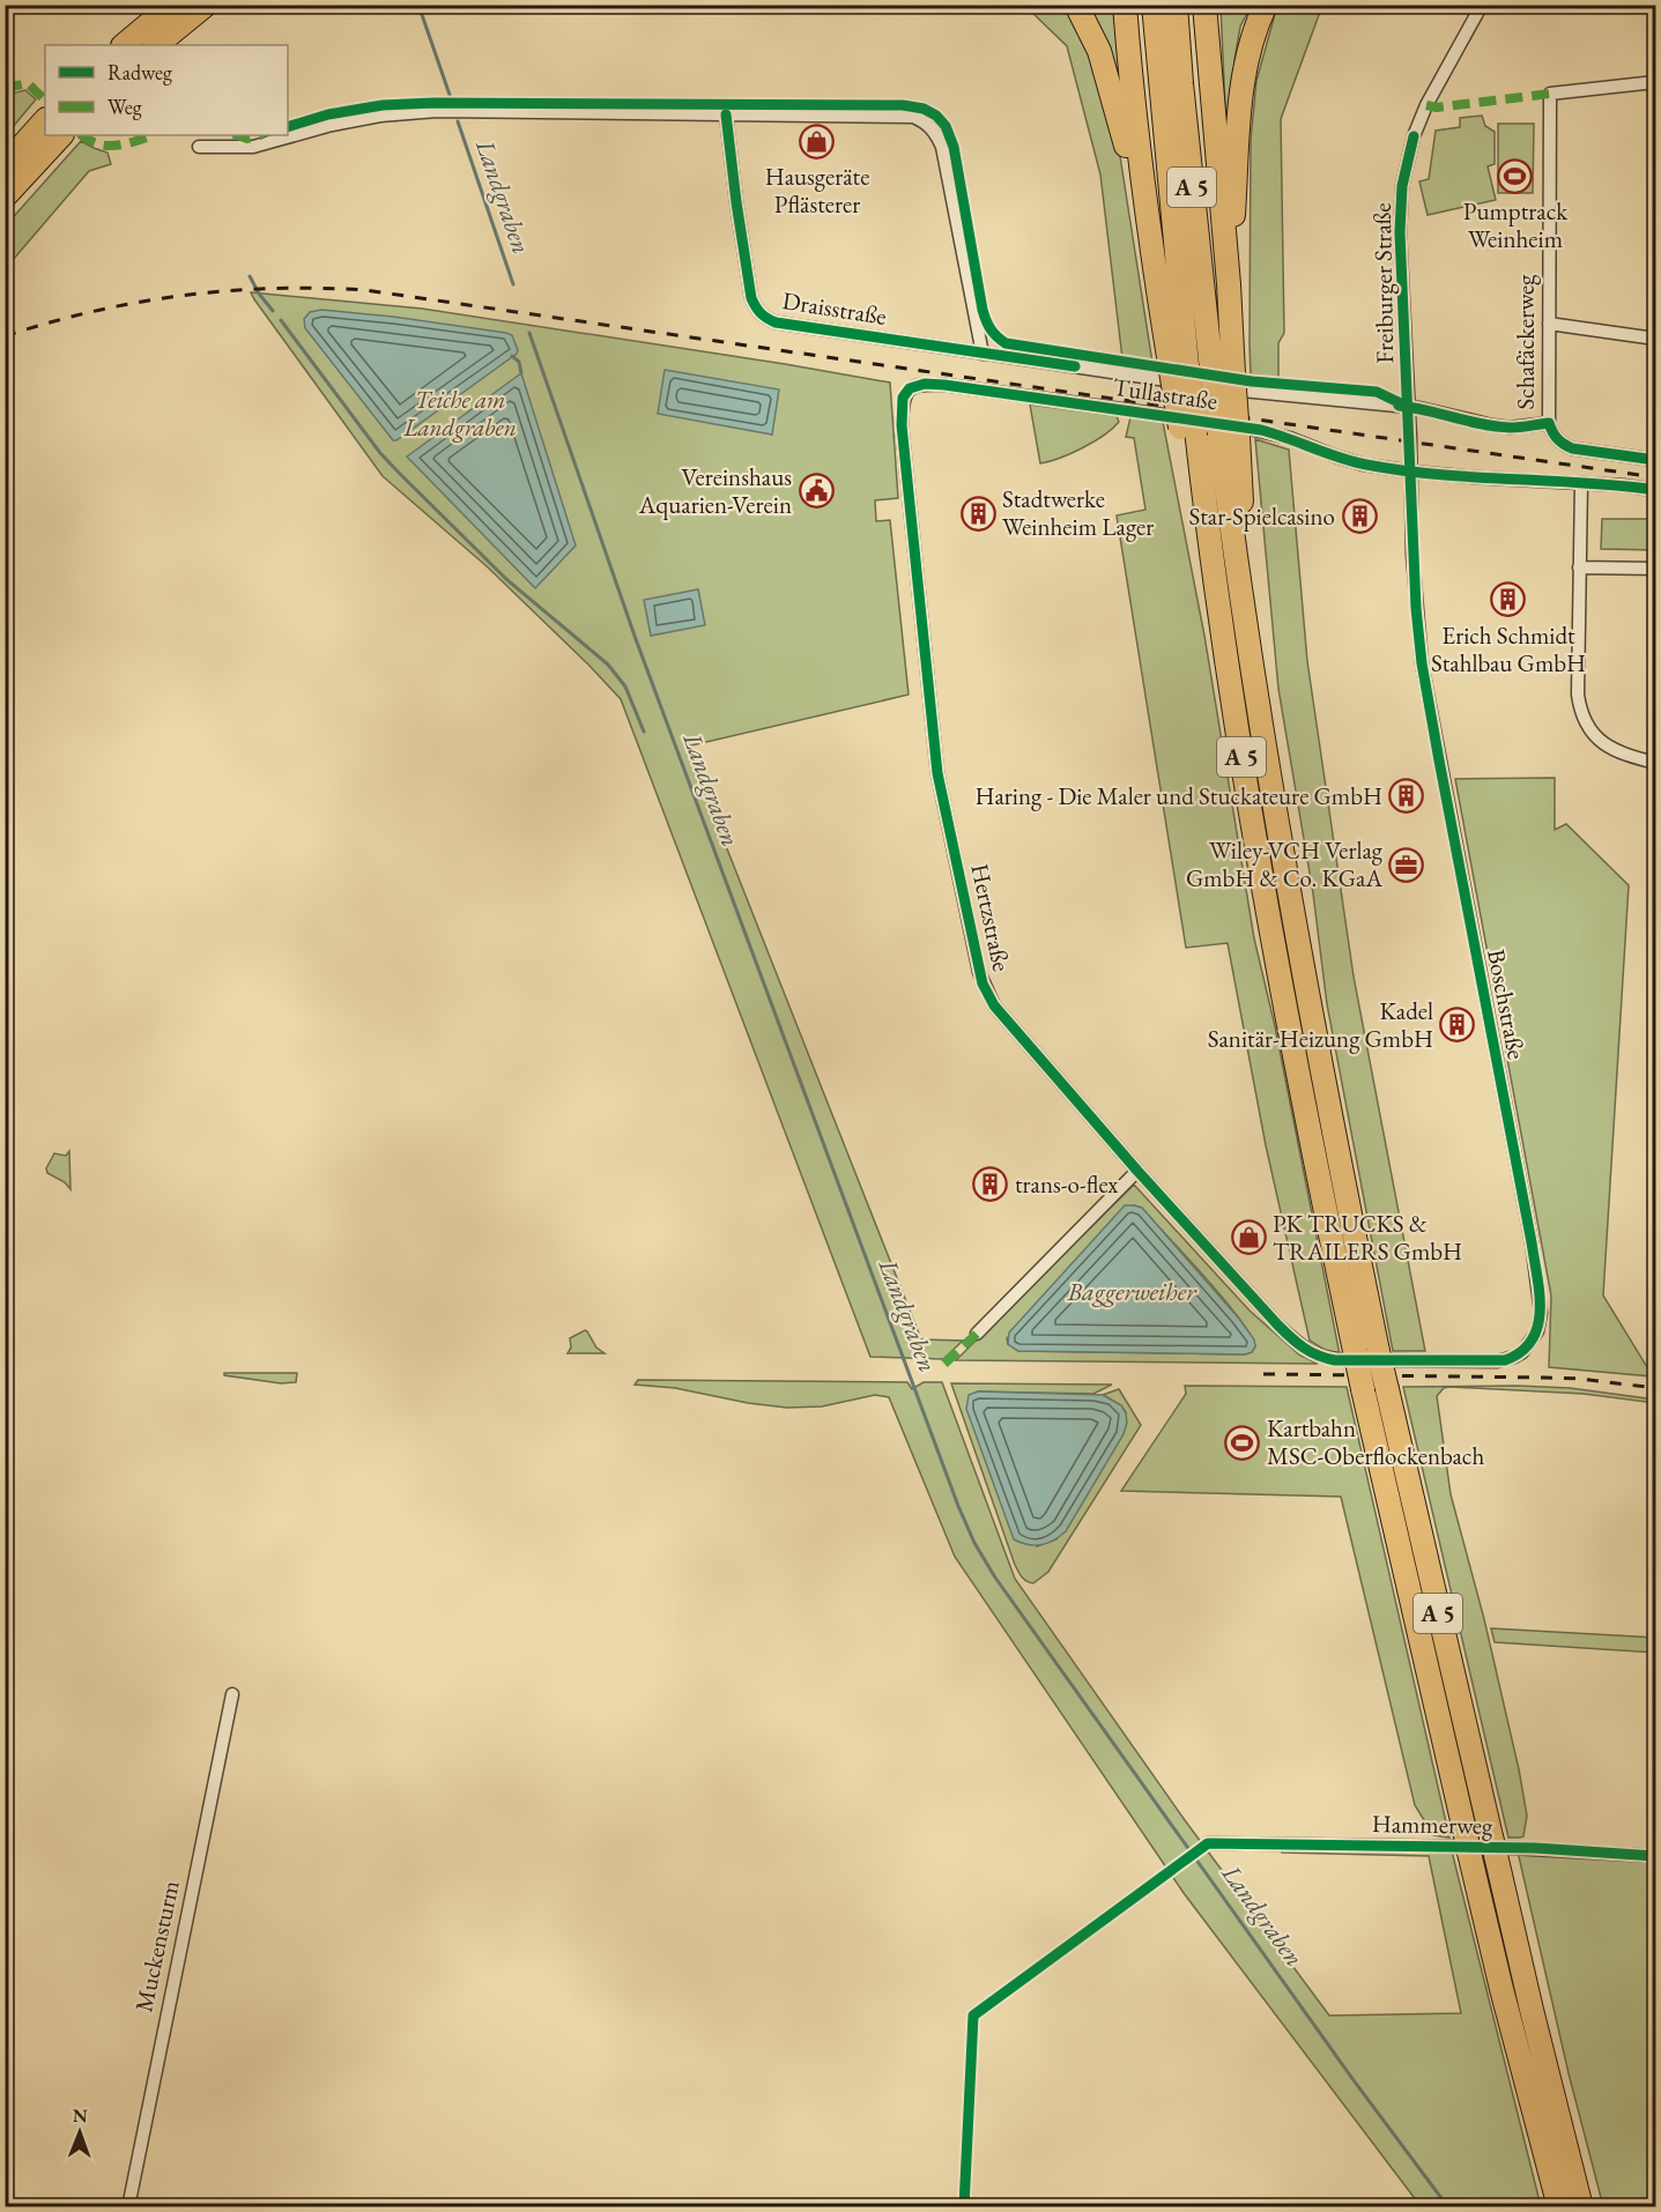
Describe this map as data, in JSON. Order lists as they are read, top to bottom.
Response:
{
  "streets": {
    "highway": ["A 5"],
    "street": [
      "Freiburger Straße",
      "Draisstraße",
      "Schafäckerweg",
      "Tullastraße",
      "Hertzstraße",
      "Boschstraße",
      "Hammerweg",
      "Muckensturm"
    ]
  },
  "crossings": [
    ["A 5", "Hertzstraße"],
    ["A 5", "Boschstraße"],
    ["Freiburger Straße", "Draisstraße"],
    ["Freiburger Straße", "Tullastraße"],
    ["Freiburger Straße", "Boschstraße"],
    ["Draisstraße", "Schafäckerweg"],
    ["Tullastraße", "Hertzstraße"],
    ["Tullastraße", "Boschstraße"],
    ["Hertzstraße", "Boschstraße"]
  ],
  "water": ["Landgraben", "Baggerweiher"],
  "parks": ["Teiche am Landgraben"],
  "places": {
    "shop": ["Hausgeräte Pflästerer", "PK TRUCKS & TRAILERS GmbH"],
    "sports": ["Pumptrack Weinheim", "Kartbahn MSC-Oberflockenbach"],
    "public building": ["Vereinshaus Aquarien-Verein"],
    "building": [
      "Stadtwerke Weinheim Lager",
      "Star-Spielcasino",
      "Erich Schmidt Stahlbau GmbH",
      "Haring - Die Maler und Stuckateure GmbH",
      "Kadel Sanitär-Heizung GmbH",
      "trans-o-flex"
    ],
    "office": ["Wiley-VCH Verlag GmbH & Co. KGaA"]
  },
  "legend": ["Radweg", "Weg"],
  "north": "top"
}
